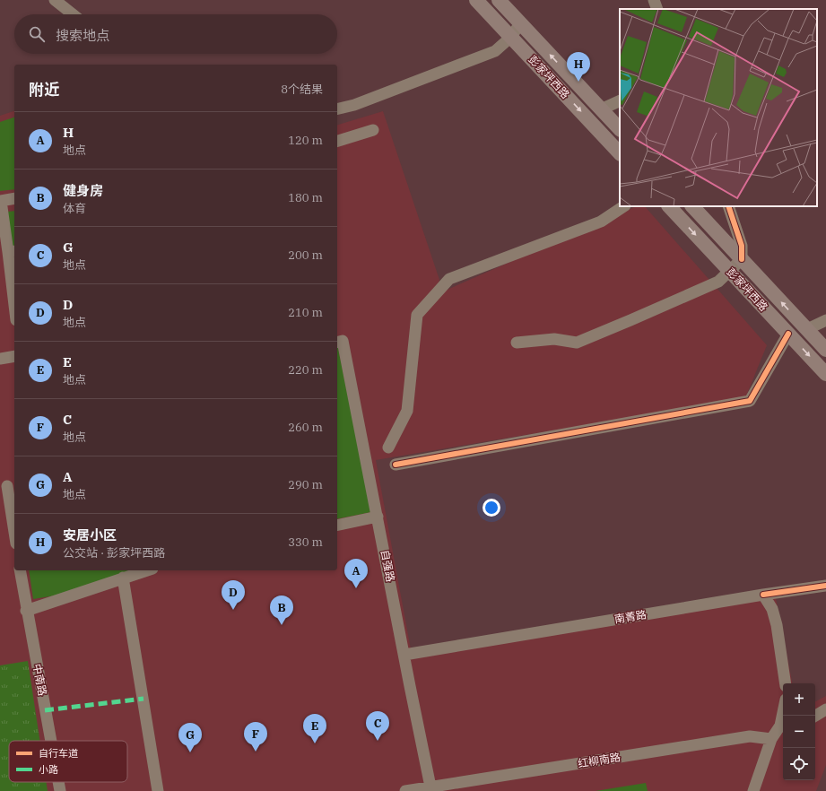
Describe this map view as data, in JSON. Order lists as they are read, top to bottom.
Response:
{
  "streets": {
    "main road": ["彭家坪西路"],
    "street": [
      "自强路",
      "南菁路",
      "中南路",
      "红柳南路"
    ]
  },
  "crossings": [
    ["自强路", "南菁路"],
    ["自强路", "红柳南路"]
  ],
  "legend": ["自行车道", "小路"],
  "page": {
    "search": "搜索地点",
    "pins": [
      "H",
      "A",
      "D",
      "B",
      "C",
      "E",
      "F",
      "G"
    ],
    "heading": ["附近", "8个结果"],
    "list": [
      {
        "mark": "A",
        "name": "H",
        "note": "地点",
        "value": "120 m"
      },
      {
        "mark": "B",
        "name": "健身房",
        "note": "体育",
        "value": "180 m"
      },
      {
        "mark": "C",
        "name": "G",
        "note": "地点",
        "value": "200 m"
      },
      {
        "mark": "D",
        "name": "D",
        "note": "地点",
        "value": "210 m"
      },
      {
        "mark": "E",
        "name": "E",
        "note": "地点",
        "value": "220 m"
      },
      {
        "mark": "F",
        "name": "C",
        "note": "地点",
        "value": "260 m"
      },
      {
        "mark": "G",
        "name": "A",
        "note": "地点",
        "value": "290 m"
      },
      {
        "mark": "H",
        "name": "安居小区",
        "note": "公交站 · 彭家坪西路",
        "value": "330 m"
      }
    ],
    "map_buttons": ["+", "−"]
  }
}
